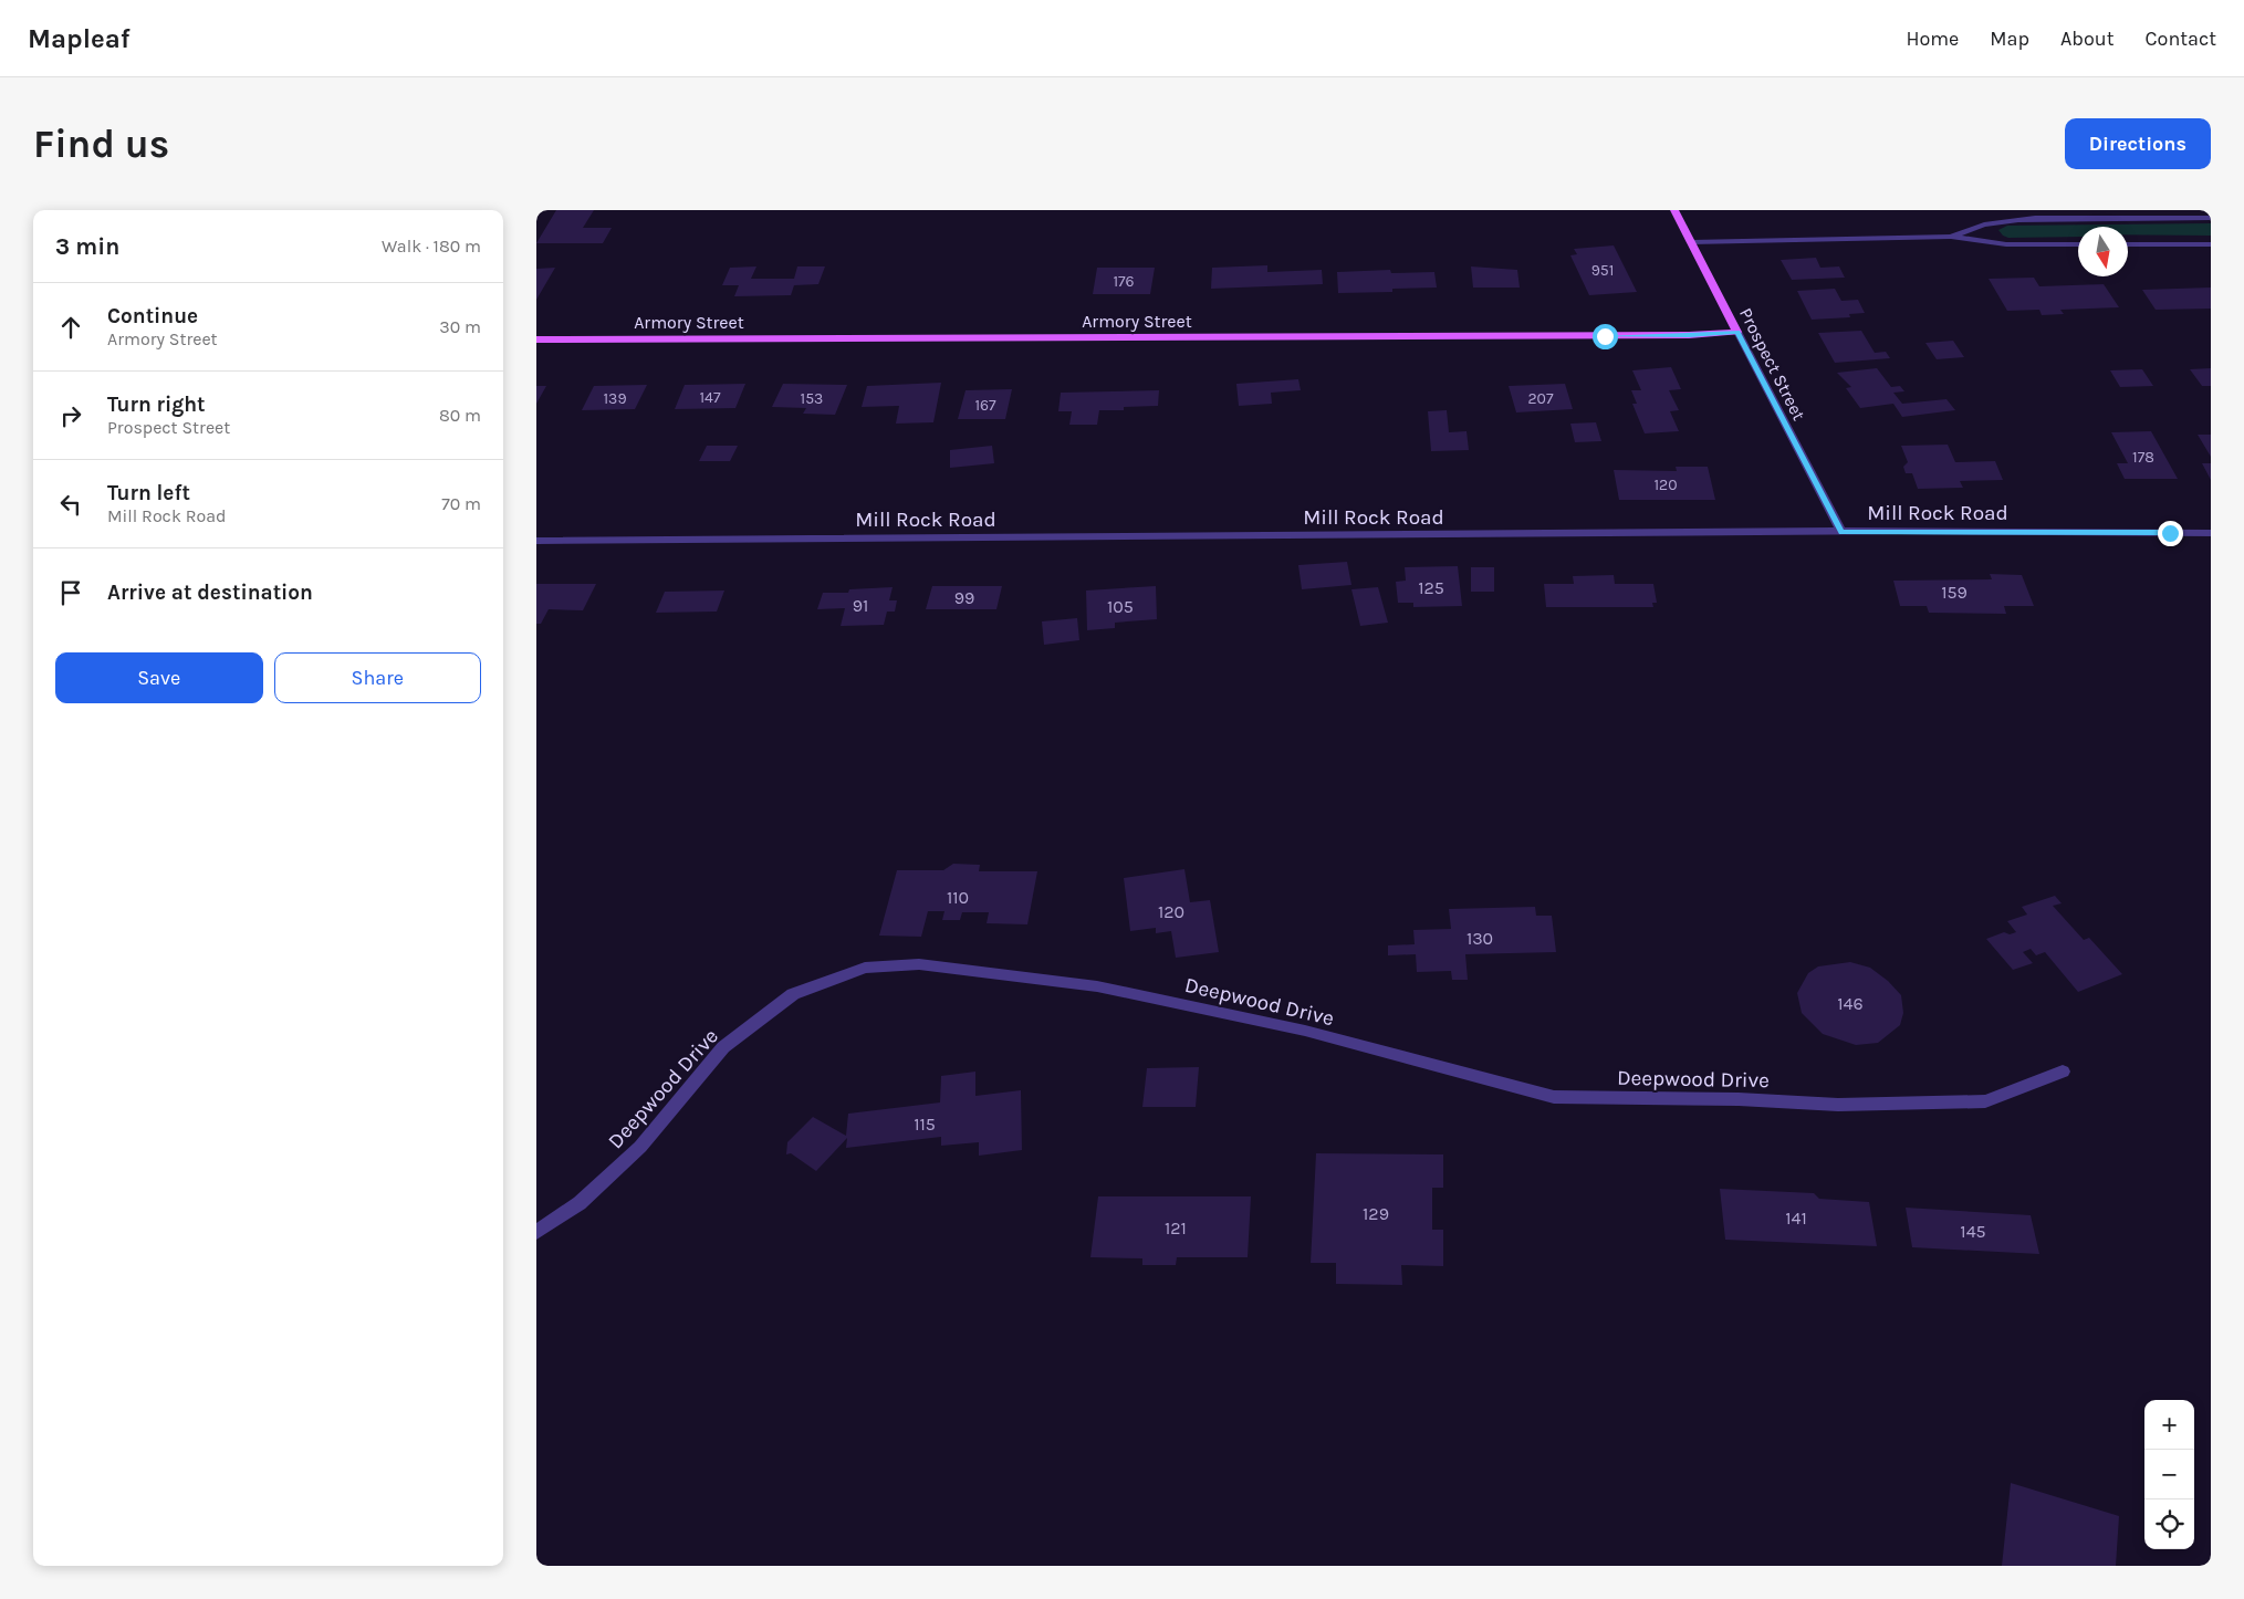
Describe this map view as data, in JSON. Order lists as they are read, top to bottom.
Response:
{
  "streets": {
    "main road": ["Armory Street", "Prospect Street"],
    "street": ["Mill Rock Road", "Deepwood Drive"]
  },
  "crossings": [
    ["Armory Street", "Prospect Street"],
    ["Prospect Street", "Mill Rock Road"]
  ],
  "house_numbers": [
    "951",
    "176",
    "147",
    "139",
    "153",
    "207",
    "167",
    "178",
    "120",
    "125",
    "159",
    "99",
    "91",
    "105",
    "110",
    "120",
    "130",
    "146",
    "115",
    "129",
    "141",
    "121",
    "145"
  ],
  "north": "bottom",
  "page": {
    "header": "Mapleaf",
    "nav": [
      "Home",
      "Map",
      "About",
      "Contact"
    ],
    "buttons": [
      "Directions",
      ["Save", "Share"]
    ],
    "title": "Find us",
    "heading": ["3 min", "Walk · 180 m"],
    "list": [
      ["Continue", "Armory Street", "30 m"],
      ["Turn right", "Prospect Street", "80 m"],
      ["Turn left", "Mill Rock Road", "70 m"],
      "Arrive at destination"
    ],
    "map_buttons": ["+", "−"]
  }
}
